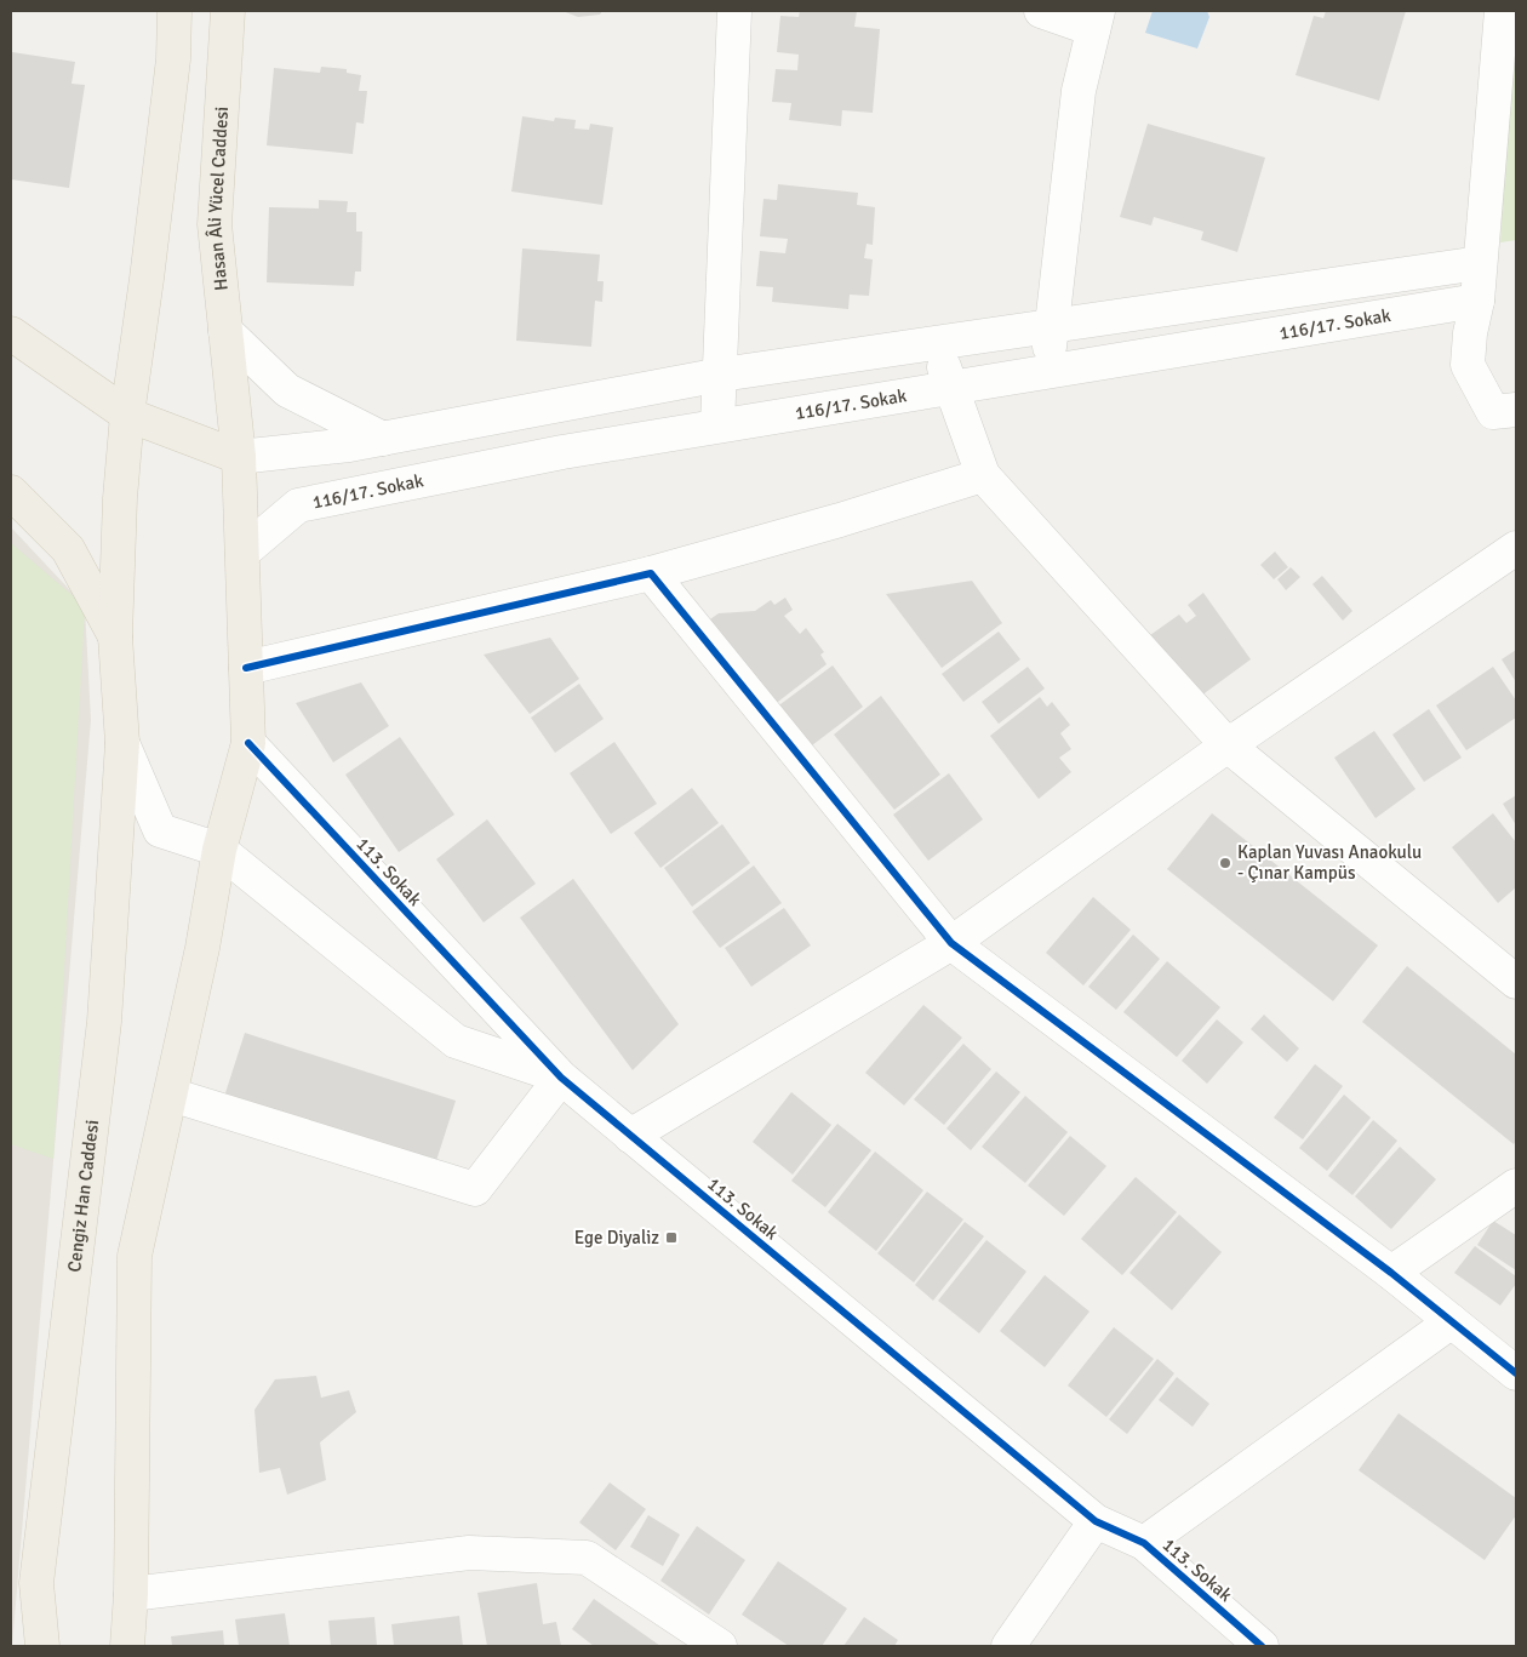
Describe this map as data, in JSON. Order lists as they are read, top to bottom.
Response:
{
  "streets": {
    "main road": ["Hasan Âli Yücel Caddesi", "Cengiz Han Caddesi"],
    "street": ["116/17. Sokak", "113. Sokak"]
  },
  "crossings": [
    ["Hasan Âli Yücel Caddesi", "116/17. Sokak"],
    ["Hasan Âli Yücel Caddesi", "113. Sokak"]
  ],
  "places": {
    "other": ["Kaplan Yuvası Anaokulu - Çınar Kampüs"],
    "transit": ["Ege Diyaliz"]
  }
}
